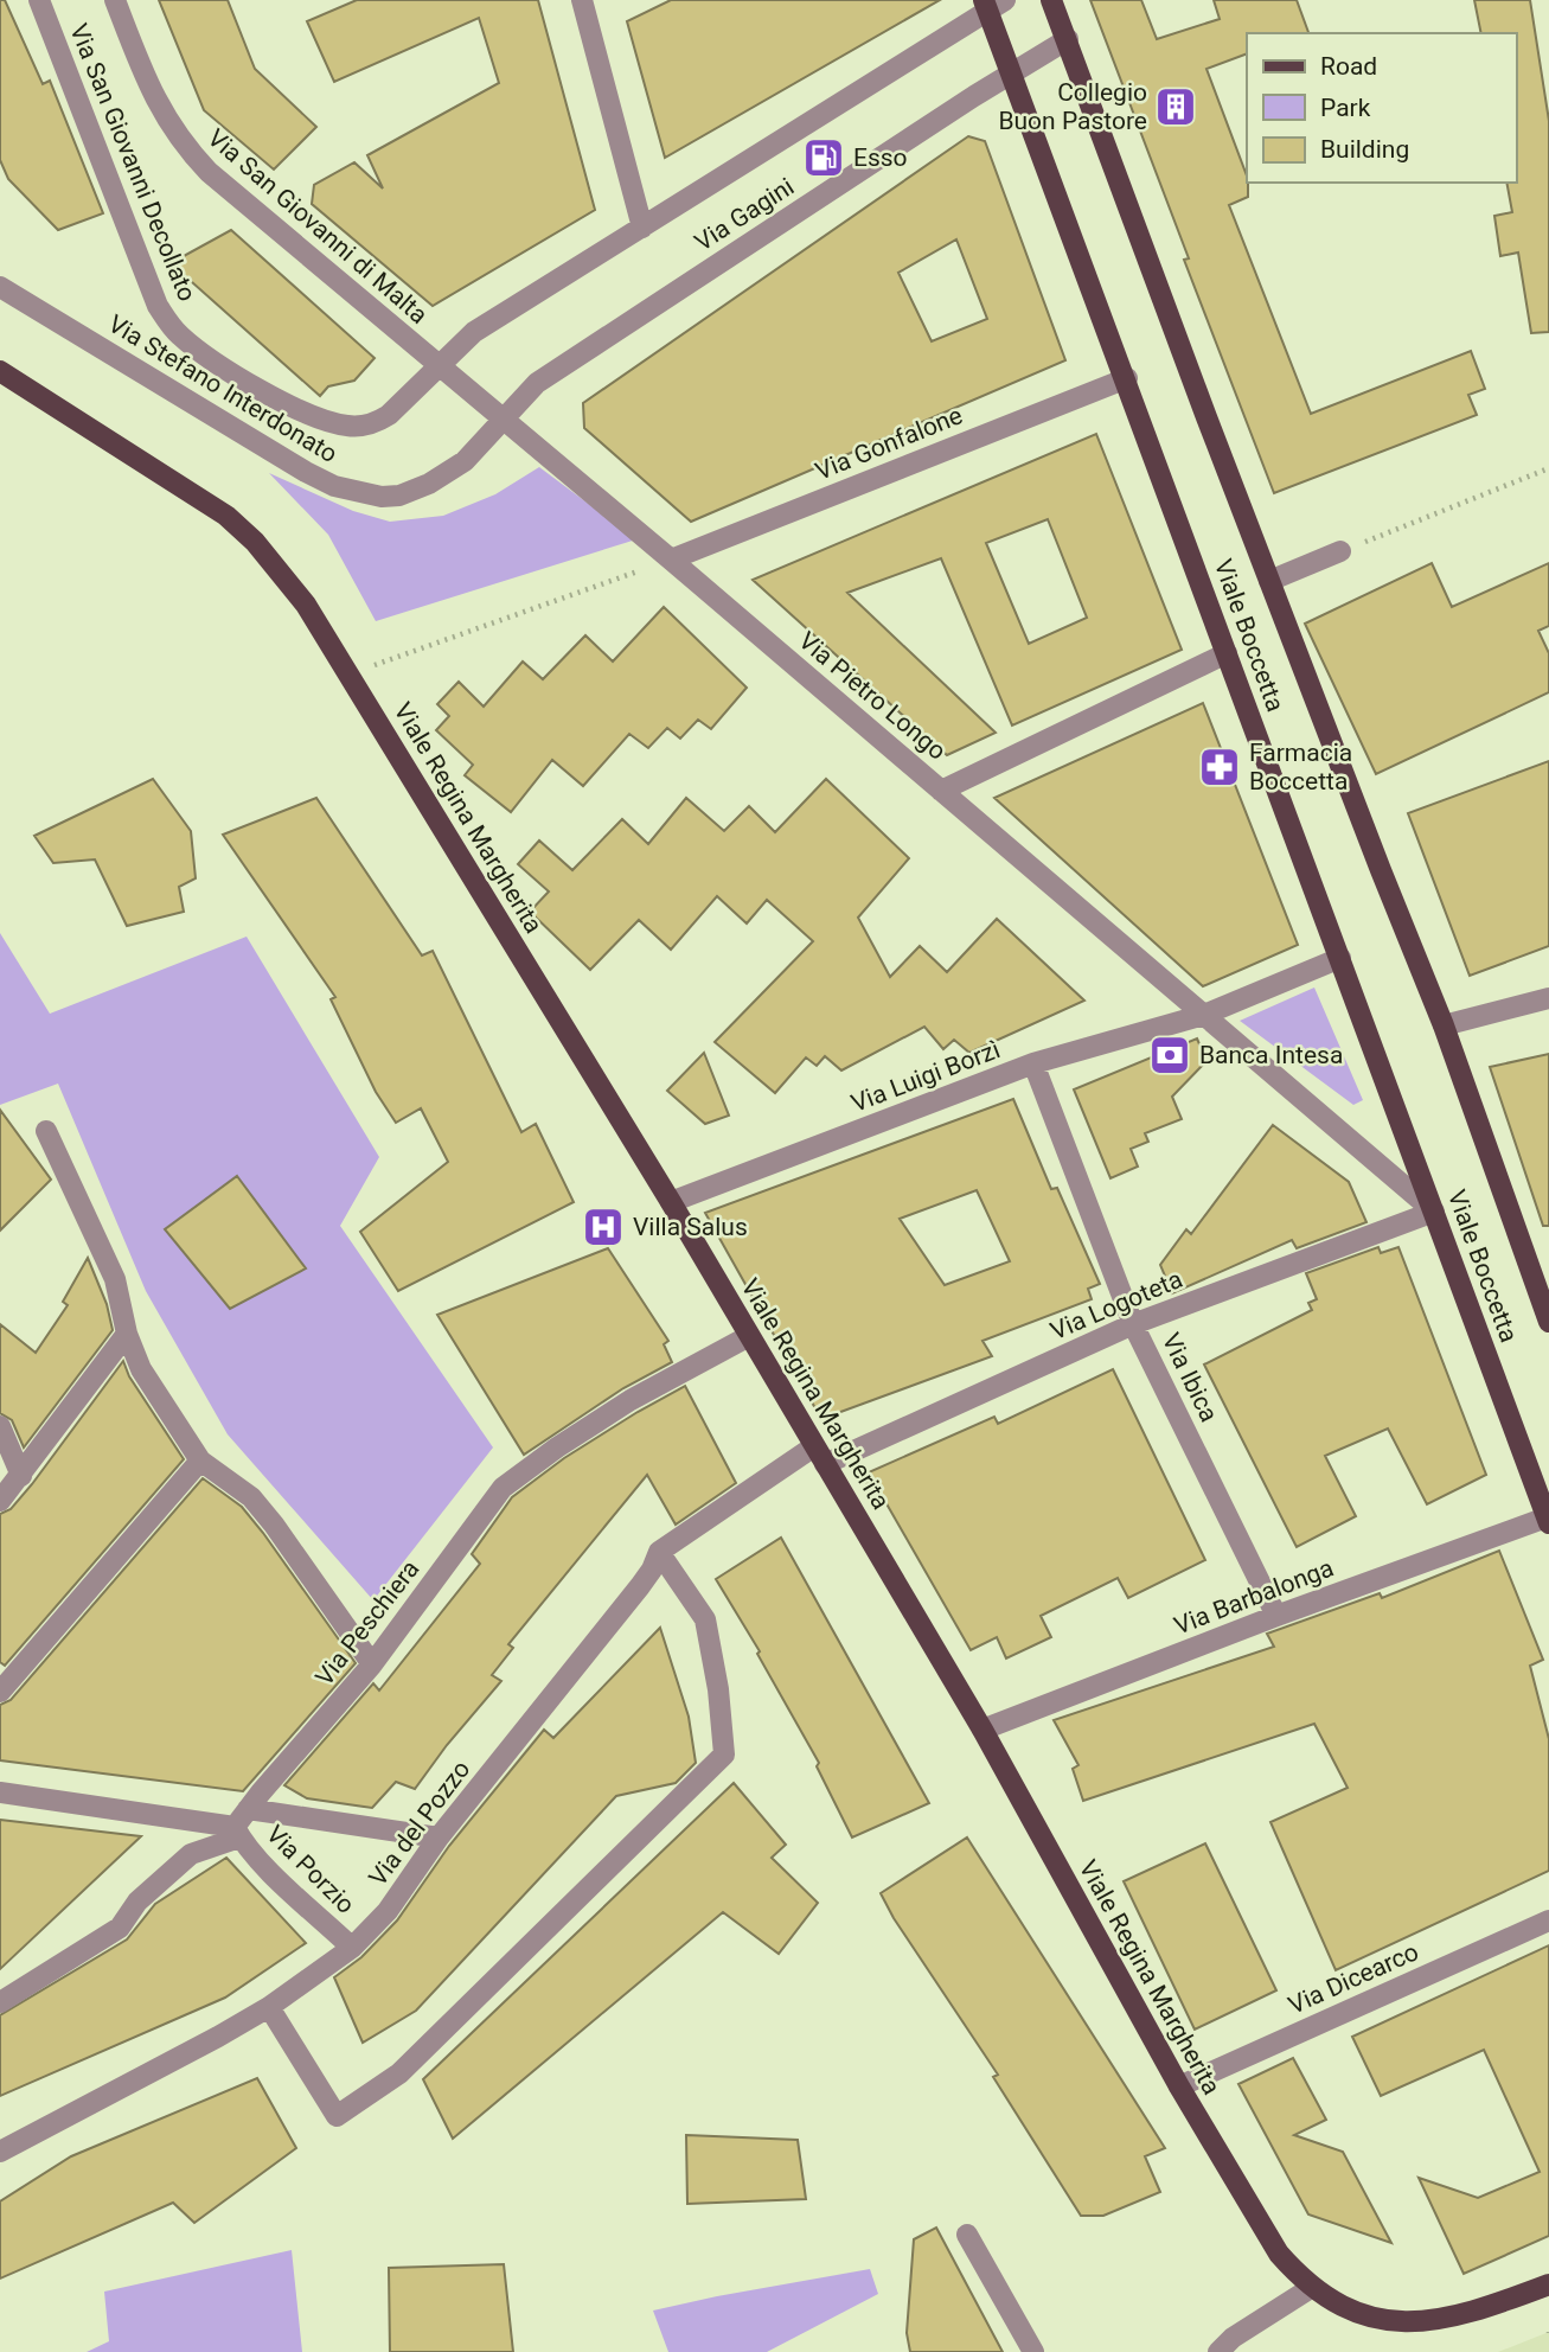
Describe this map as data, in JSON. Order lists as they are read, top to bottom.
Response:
{
  "streets": {
    "main road": ["Viale Boccetta", "Viale Regina Margherita"],
    "street": [
      "Via San Giovanni Decollato",
      "Via Gagini",
      "Via San Giovanni di Malta",
      "Via Stefano Interdonato",
      "Via Gonfalone",
      "Via Pietro Longo",
      "Via Luigi Borzì",
      "Via Logoteta",
      "Via Ibica",
      "Via Barbalonga",
      "Via Peschiera",
      "Via del Pozzo",
      "Via Porzio",
      "Via Dicearco"
    ]
  },
  "crossings": [
    ["Via San Giovanni Decollato", "Via Gagini"],
    ["Via San Giovanni Decollato", "Via San Giovanni di Malta"],
    ["Via Gagini", "Via San Giovanni di Malta"],
    ["Via Gagini", "Via Stefano Interdonato"],
    ["Via Gagini", "Viale Boccetta"],
    ["Via Gagini", "Via Pietro Longo"],
    ["Via San Giovanni di Malta", "Via Stefano Interdonato"],
    ["Via San Giovanni di Malta", "Via Pietro Longo"],
    ["Via Stefano Interdonato", "Via Pietro Longo"],
    ["Via Gonfalone", "Viale Boccetta"],
    ["Via Gonfalone", "Via Pietro Longo"],
    ["Viale Boccetta", "Via Pietro Longo"],
    ["Viale Boccetta", "Via Luigi Borzì"],
    ["Viale Boccetta", "Via Logoteta"],
    ["Viale Boccetta", "Via Barbalonga"],
    ["Via Pietro Longo", "Via Luigi Borzì"],
    ["Via Pietro Longo", "Via Logoteta"],
    ["Viale Regina Margherita", "Via Luigi Borzì"],
    ["Viale Regina Margherita", "Via Logoteta"],
    ["Viale Regina Margherita", "Via Barbalonga"],
    ["Viale Regina Margherita", "Via Peschiera"],
    ["Viale Regina Margherita", "Via del Pozzo"],
    ["Viale Regina Margherita", "Via Dicearco"],
    ["Via Luigi Borzì", "Via Ibica"],
    ["Via Logoteta", "Via Ibica"],
    ["Via Logoteta", "Via del Pozzo"],
    ["Via Ibica", "Via Barbalonga"],
    ["Via Peschiera", "Via Porzio"],
    ["Via del Pozzo", "Via Porzio"]
  ],
  "places": {
    "building": ["Collegio Buon Pastore"],
    "fuel station": ["Esso"],
    "pharmacy": ["Farmacia Boccetta"],
    "bank": ["Banca Intesa"],
    "hospital": ["Villa Salus"]
  },
  "legend": ["Road", "Park", "Building"]
}
